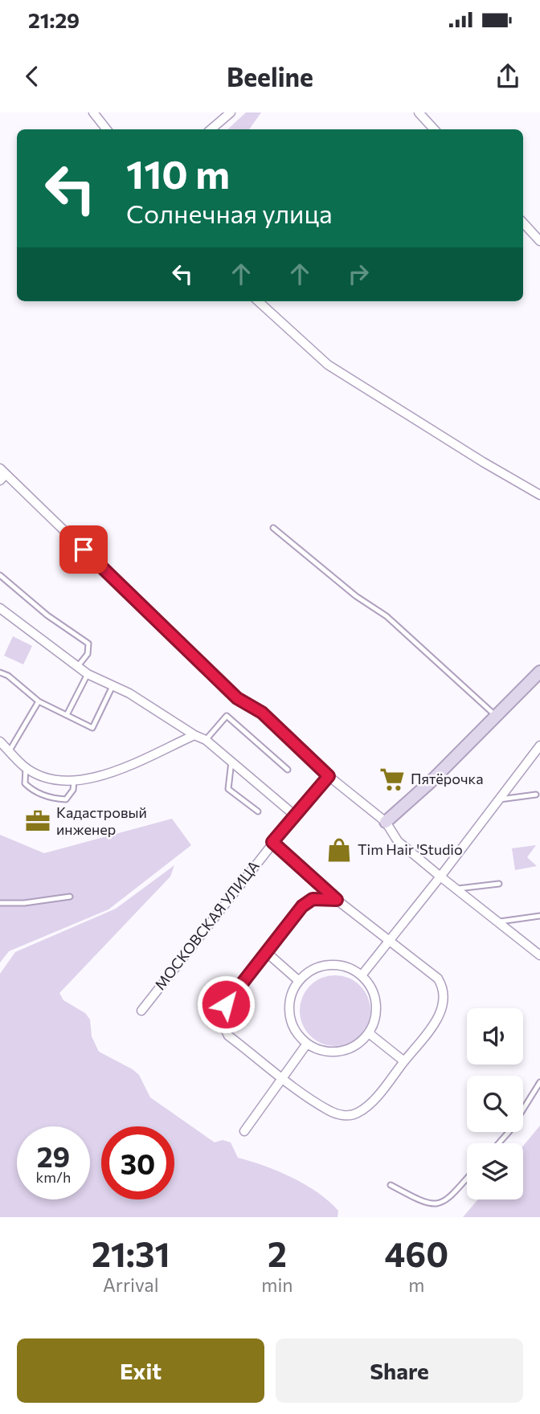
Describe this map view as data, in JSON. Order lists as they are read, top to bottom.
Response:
{
  "streets": {
    "street": ["МОСКОВСКАЯ УЛИЦА"]
  },
  "places": {
    "supermarket": ["Пятёрочка"],
    "office": ["Кадастровый инженер"],
    "shop": ["Tim Hair 'Studio"]
  },
  "page": {
    "status": "21:29",
    "header": "Beeline",
    "turn": ["110 m", "Солнечная улица"],
    "speed": "29 km/h",
    "limit": "30",
    "eta": [
      "21:31",
      "Arrival",
      "2",
      "min",
      "460",
      "m"
    ],
    "buttons": ["Exit", "Share"]
  }
}
